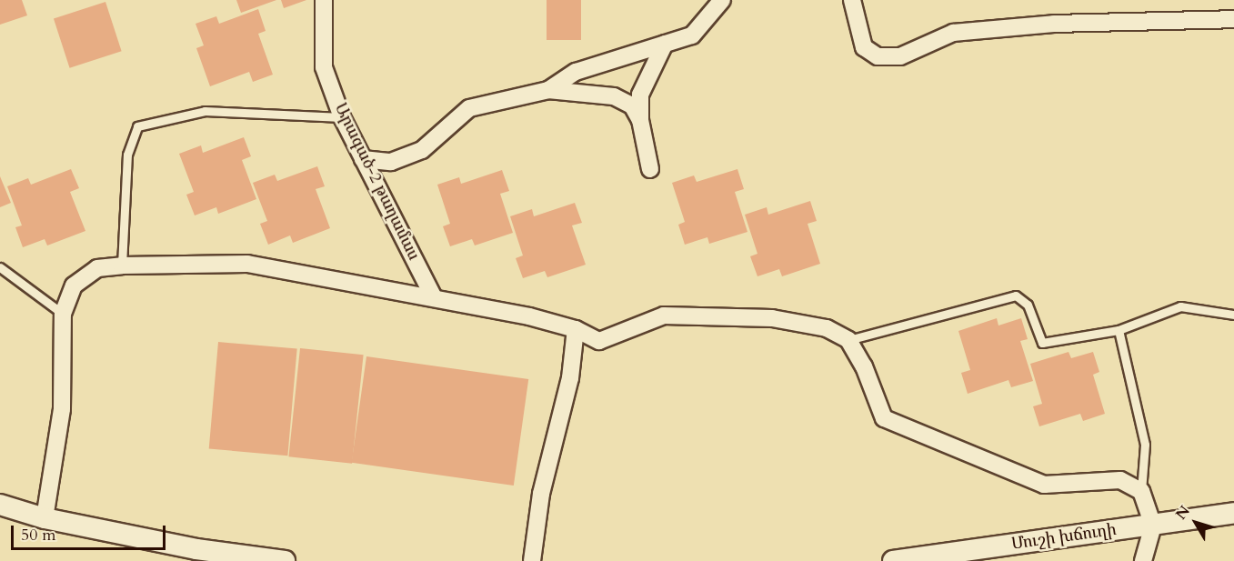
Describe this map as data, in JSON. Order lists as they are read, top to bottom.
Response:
{
  "streets": {
    "street": ["Արագած-2 թաղամաս", "Մուշի խճուղի"]
  },
  "scale_bar": "50 m",
  "north": "top left"
}
